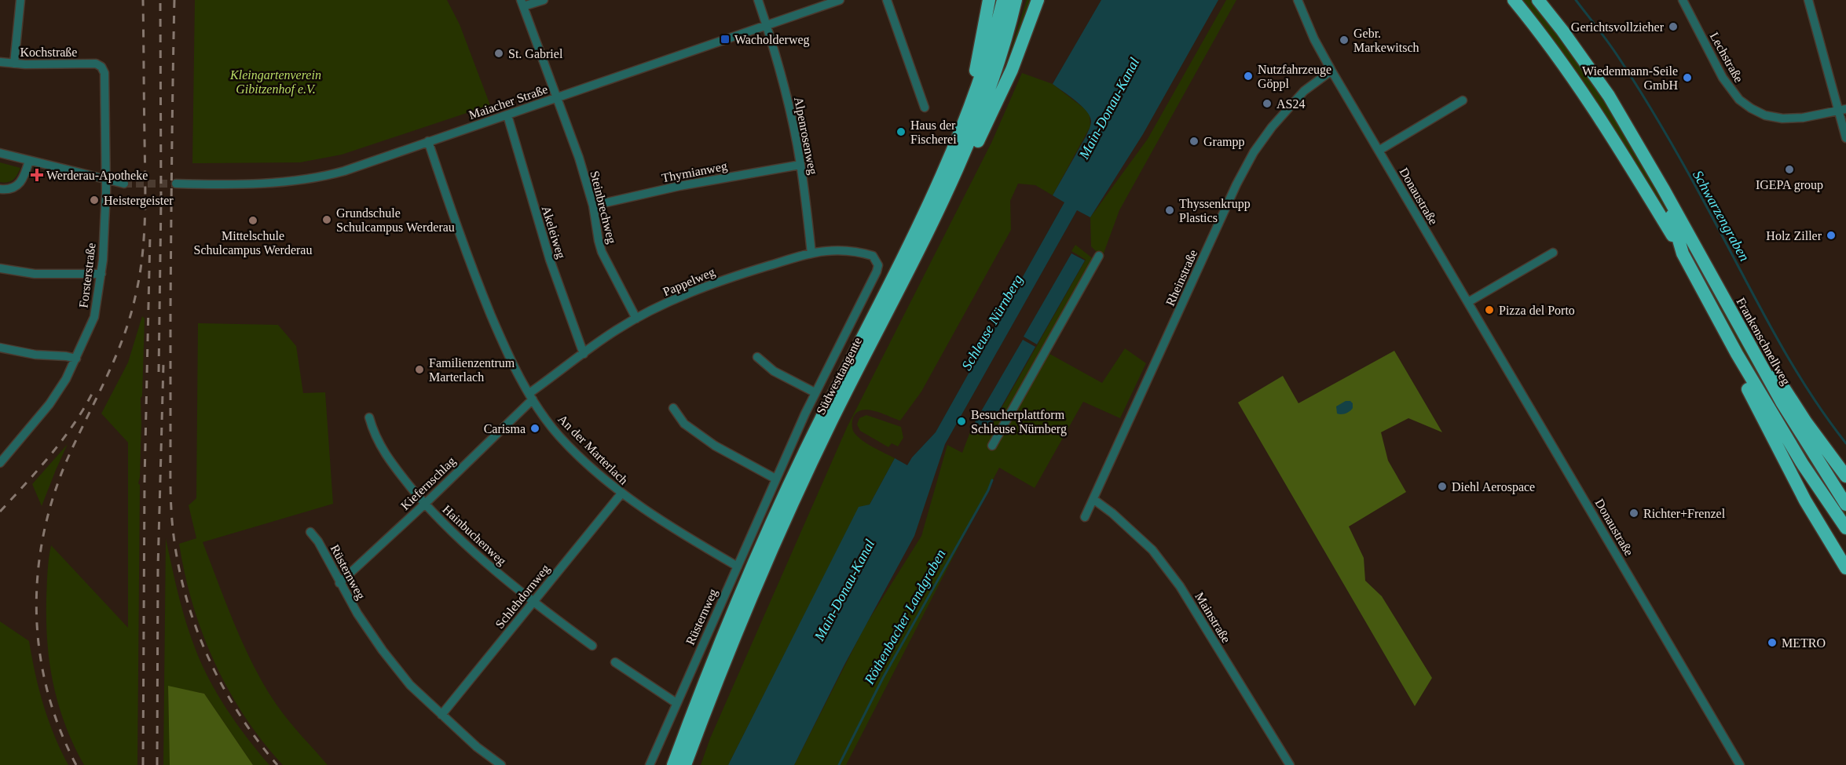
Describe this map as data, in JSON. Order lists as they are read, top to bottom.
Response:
{
  "streets": {
    "highway": ["Frankenschnellweg", "Südwesttangente"],
    "street": [
      "Kochstraße",
      "Lechstraße",
      "Maiacher Straße",
      "Alpenrosenweg",
      "Thymianweg",
      "Donaustraße",
      "Steinbrechweg",
      "Akeleiweg",
      "Forsterstraße",
      "Rheinstraße",
      "Pappelweg",
      "An der Marterlach",
      "Kiefernschlag",
      "Hainbuchenweg",
      "Rüsternweg",
      "Schlehdornweg",
      "Mainstraße"
    ]
  },
  "crossings": [
    ["Kochstraße", "Forsterstraße"],
    ["Maiacher Straße", "Alpenrosenweg"],
    ["Maiacher Straße", "Steinbrechweg"],
    ["Maiacher Straße", "Akeleiweg"],
    ["Maiacher Straße", "An der Marterlach"],
    ["Alpenrosenweg", "Thymianweg"],
    ["Alpenrosenweg", "Pappelweg"],
    ["Thymianweg", "Steinbrechweg"],
    ["Donaustraße", "Rheinstraße"],
    ["Steinbrechweg", "Pappelweg"],
    ["Akeleiweg", "Pappelweg"],
    ["Rheinstraße", "Mainstraße"],
    ["Pappelweg", "An der Marterlach"],
    ["Pappelweg", "Kiefernschlag"],
    ["Pappelweg", "Rüsternweg"],
    ["An der Marterlach", "Kiefernschlag"],
    ["An der Marterlach", "Rüsternweg"],
    ["An der Marterlach", "Schlehdornweg"],
    ["Kiefernschlag", "Hainbuchenweg"],
    ["Kiefernschlag", "Rüsternweg"],
    ["Hainbuchenweg", "Schlehdornweg"],
    ["Rüsternweg", "Schlehdornweg"]
  ],
  "water": [
    "Main-Donau-Kanal",
    "Schwarzengraben",
    "Schleuse Nürnberg",
    "Röthenbacher Landgraben"
  ],
  "parks": ["Kleingartenverein Gibitzenhof e.V."],
  "places": {
    "other": [
      "Gerichtsvollzieher",
      "Gebr. Markewitsch",
      "St. Gabriel",
      "Nutzfahrzeuge Göppl",
      "Wiedenmann-Seile GmbH",
      "AS24",
      "Haus der Fischerei",
      "Grampp",
      "IGEPA group",
      "Heistergeister",
      "Thyssenkrupp Plastics",
      "Grundschule Schulcampus Werderau",
      "Mittelschule Schulcampus Werderau",
      "Holz Ziller",
      "Pizza del Porto",
      "Familienzentrum Marterlach",
      "Besucherplattform Schleuse Nürnberg",
      "Carisma",
      "Diehl Aerospace",
      "Richter+Frenzel",
      "METRO"
    ],
    "transit": ["Wacholderweg"],
    "health": ["Werderau-Apotheke"]
  }
}
